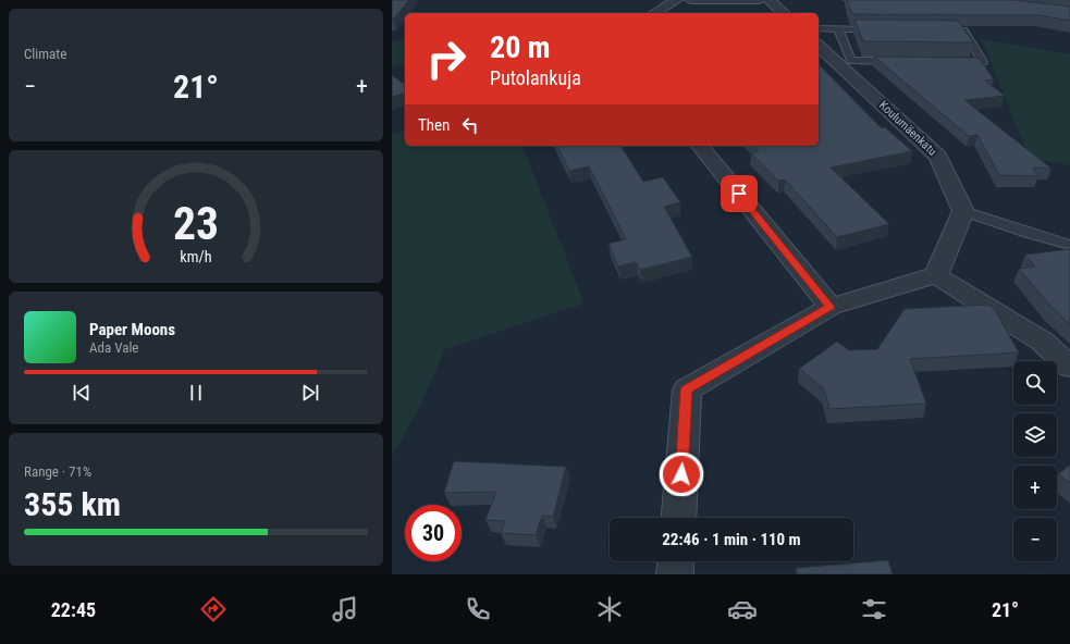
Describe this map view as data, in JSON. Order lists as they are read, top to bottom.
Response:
{
  "streets": {
    "street": ["Koulumäenkatu"]
  },
  "page": {
    "tile": [
      "Climate",
      ["Range · 71%", "355 km"]
    ],
    "turn": ["20 m", "Putolankuja"],
    "heat": ["−", "21°", "+"],
    "then": "Then",
    "song": ["Paper Moons", "Ada Vale"],
    "map_buttons": ["+", "−"],
    "limit": "30",
    "trip": "22:46 · 1 min · 110 m",
    "tabs": ["22:45", "21°"],
    "gauge": ["23", "km/h"]
  }
}
